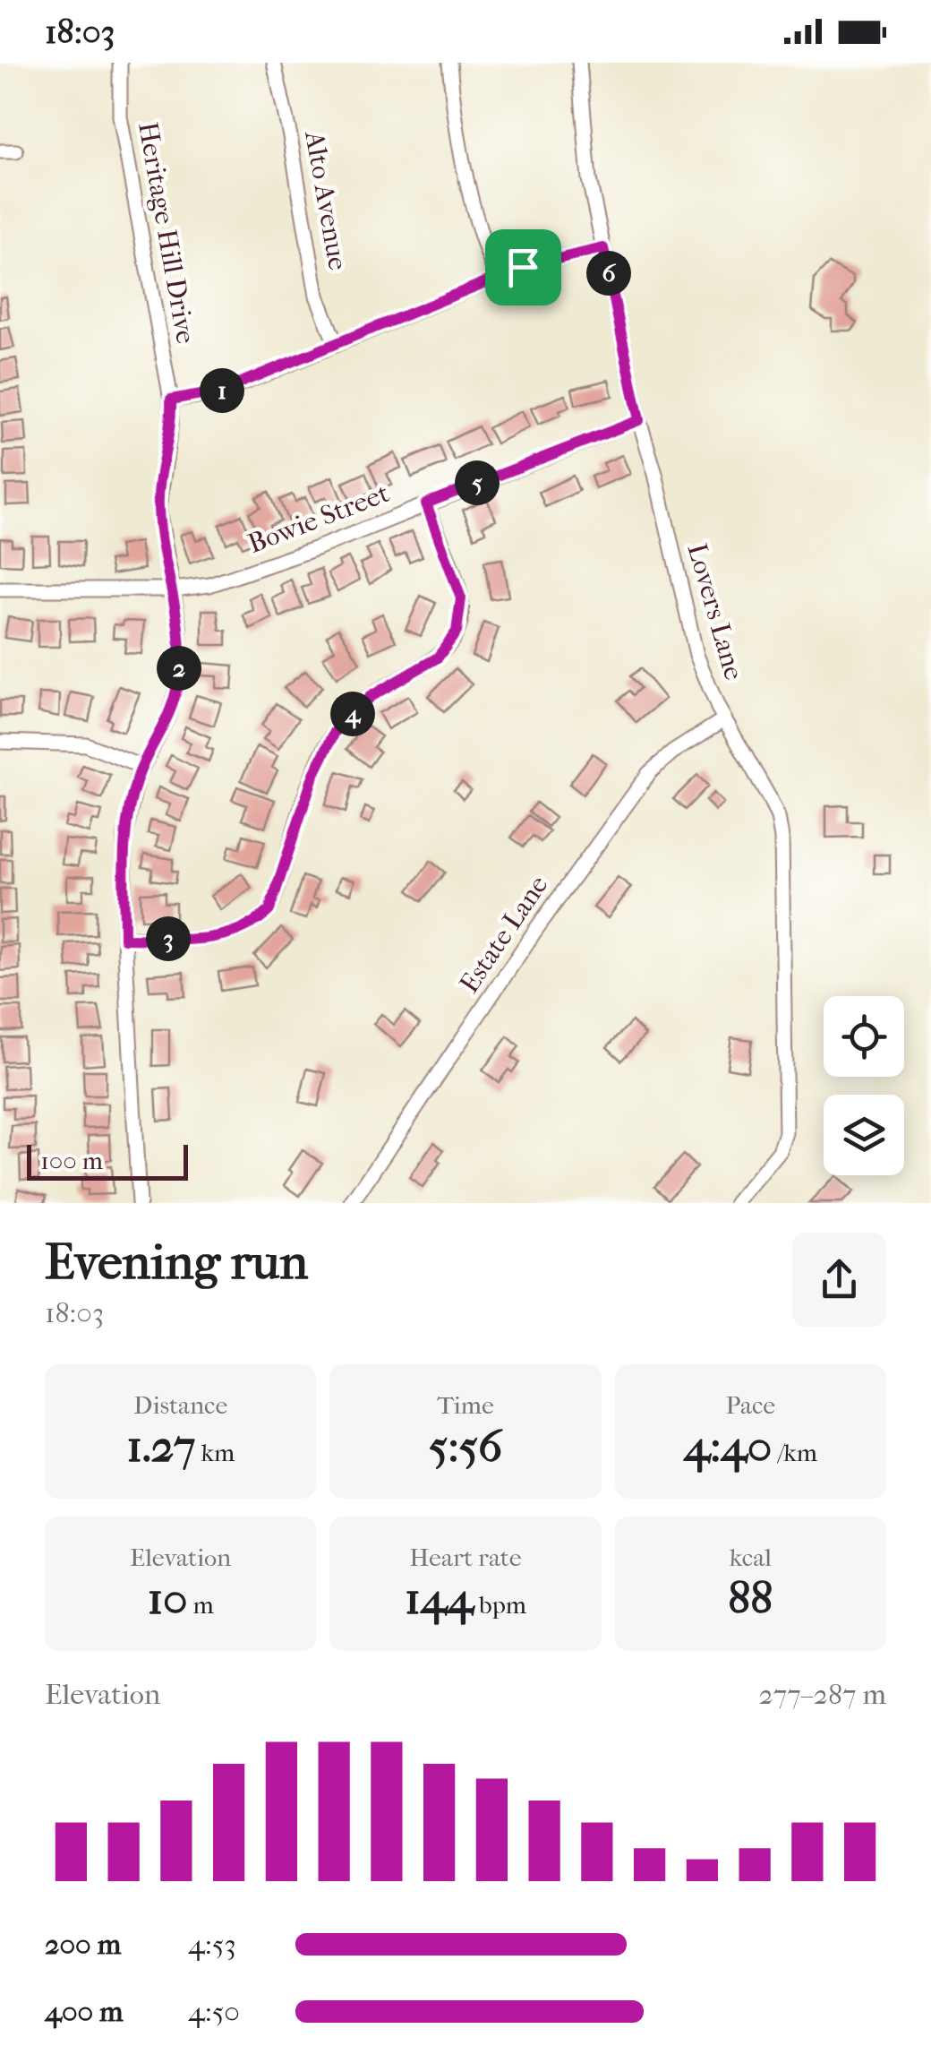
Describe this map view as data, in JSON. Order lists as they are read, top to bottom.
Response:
{
  "streets": {
    "street": [
      "Alto Avenue",
      "Heritage Hill Drive",
      "Bowie Street",
      "Lovers Lane",
      "Estate Lane"
    ]
  },
  "crossings": [
    ["Heritage Hill Drive", "Bowie Street"],
    ["Bowie Street", "Lovers Lane"],
    ["Lovers Lane", "Estate Lane"]
  ],
  "scale_bar": "100 m",
  "page": {
    "status": "18:03",
    "pins": [
      "6",
      "1",
      "5",
      "2",
      "4",
      "3"
    ],
    "scale": "100 m",
    "heading": ["Evening run", "18:03"],
    "stats": [
      ["Distance", "1.27 km"],
      ["Time", "5:56"],
      ["Pace", "4:40 /km"],
      ["Elevation", "10 m"],
      ["Heart rate", "144 bpm"],
      ["kcal", "88"]
    ],
    "chart": ["Elevation", "277–287 m"],
    "list": [
      {
        "name": "200 m",
        "note": "4:53"
      },
      {
        "name": "400 m",
        "note": "4:50"
      }
    ]
  }
}
